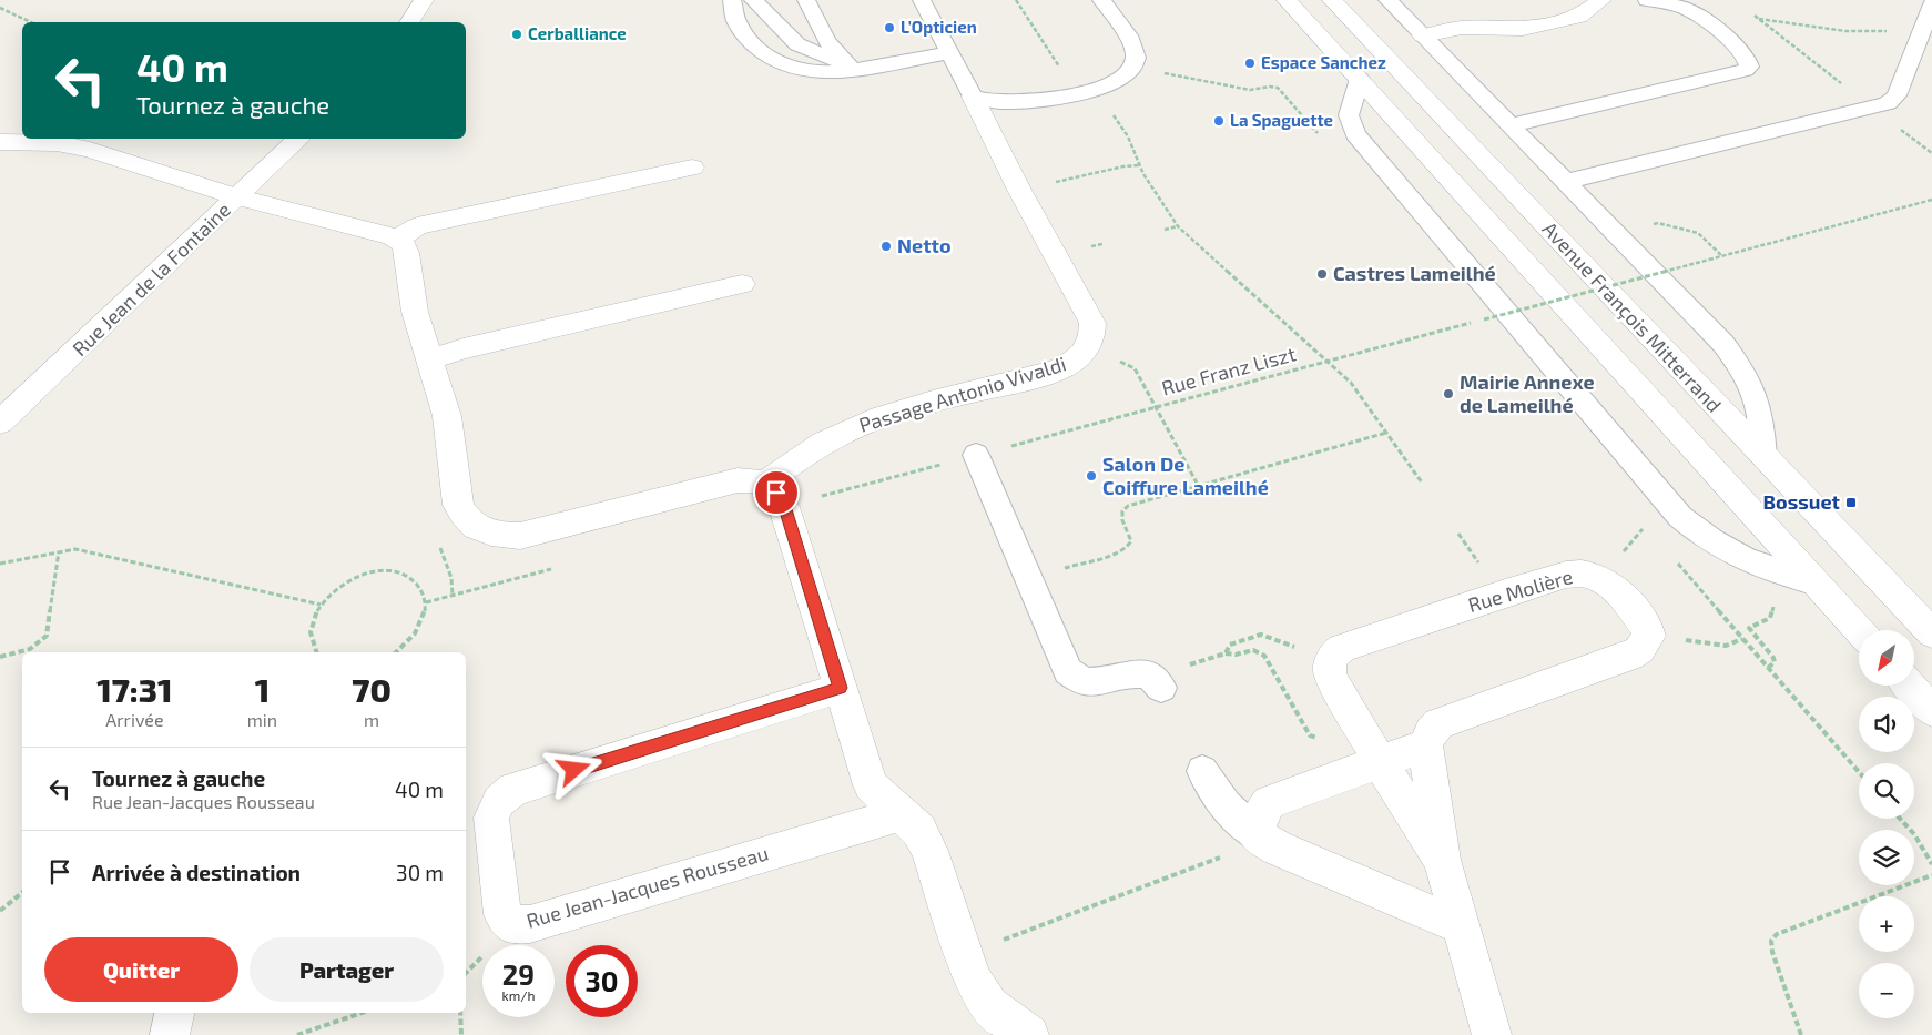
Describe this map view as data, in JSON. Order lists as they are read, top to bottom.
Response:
{
  "streets": {
    "street": [
      "Rue Jean de la Fontaine",
      "Avenue François Mitterrand",
      "Passage Antonio Vivaldi",
      "Rue Molière",
      "Rue Jean-Jacques Rousseau"
    ],
    "path": ["Rue Franz Liszt"]
  },
  "places": {
    "other": [
      "L'Opticien",
      "Cerballiance",
      "Espace Sanchez",
      "La Spaguette",
      "Netto",
      "Castres Lameilhé",
      "Mairie Annexe de Lameilhé",
      "Salon De Coiffure Lameilhé"
    ],
    "transit": ["Bossuet"]
  },
  "north": "bottom left",
  "page": {
    "turn": ["40 m", "Tournez à gauche"],
    "map_buttons": ["+", "−"],
    "eta": [
      "17:31",
      "Arrivée",
      "1",
      "min",
      "70",
      "m"
    ],
    "list": [
      {
        "name": "Tournez à gauche",
        "note": "Rue Jean-Jacques Rousseau",
        "value": "40 m"
      },
      {
        "name": "Arrivée à destination",
        "value": "30 m"
      }
    ],
    "buttons": ["Quitter", "Partager"],
    "speed": "29 km/h",
    "limit": "30"
  }
}
